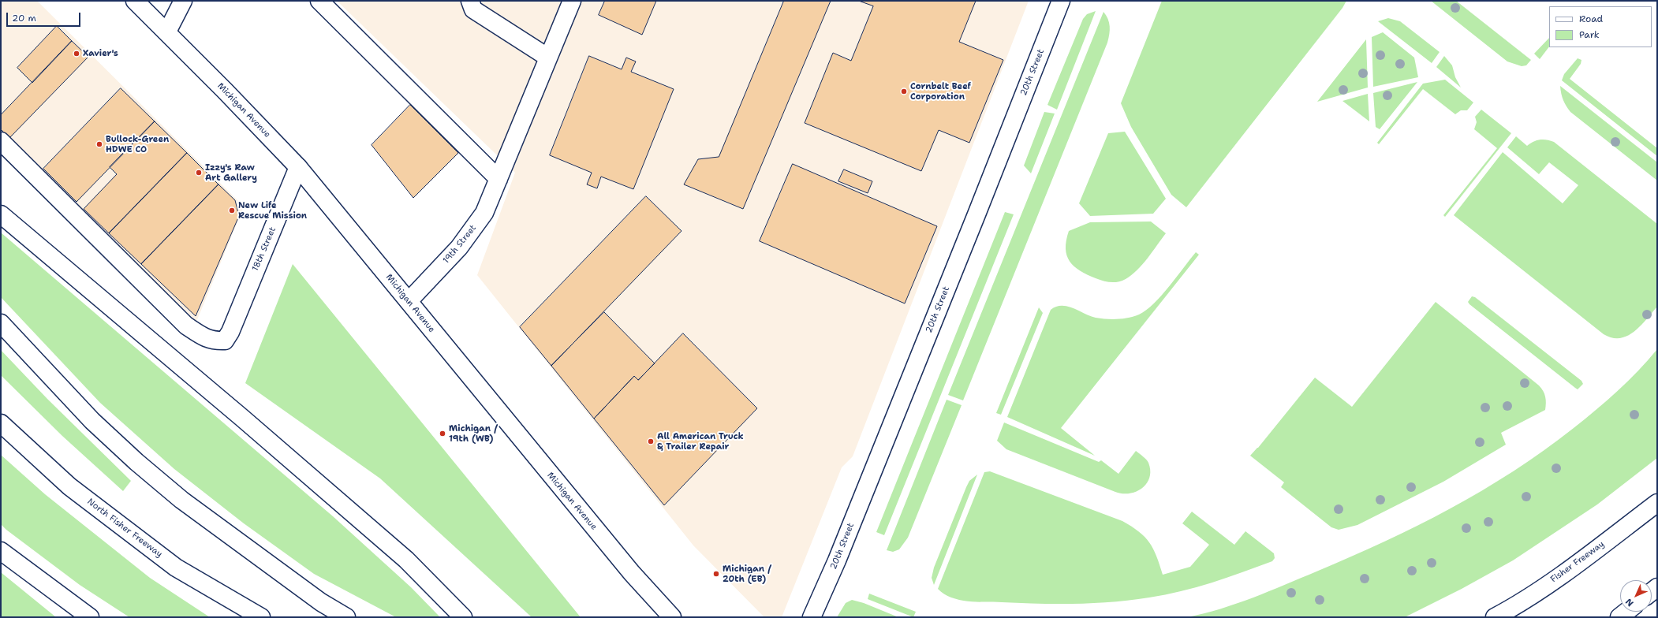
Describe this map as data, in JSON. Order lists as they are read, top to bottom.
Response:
{
  "streets": {
    "main road": [
      "20th Street",
      "Michigan Avenue",
      "19th Street",
      "18th Street",
      "North Fisher Freeway",
      "Fisher Freeway"
    ]
  },
  "crossings": [
    ["Michigan Avenue", "19th Street"],
    ["Michigan Avenue", "18th Street"]
  ],
  "places": [
    "Xavier's",
    "Cornbelt Beef Corporation",
    "Bullock-Green HDWE CO",
    "Izzy's Raw Art Gallery",
    "New Life Rescue Mission",
    "Michigan / 19th (WB)",
    "All American Truck & Trailer Repair",
    "Michigan / 20th (EB)"
  ],
  "legend": ["Road", "Park"],
  "scale_bar": "20 m",
  "north": "bottom left"
}
